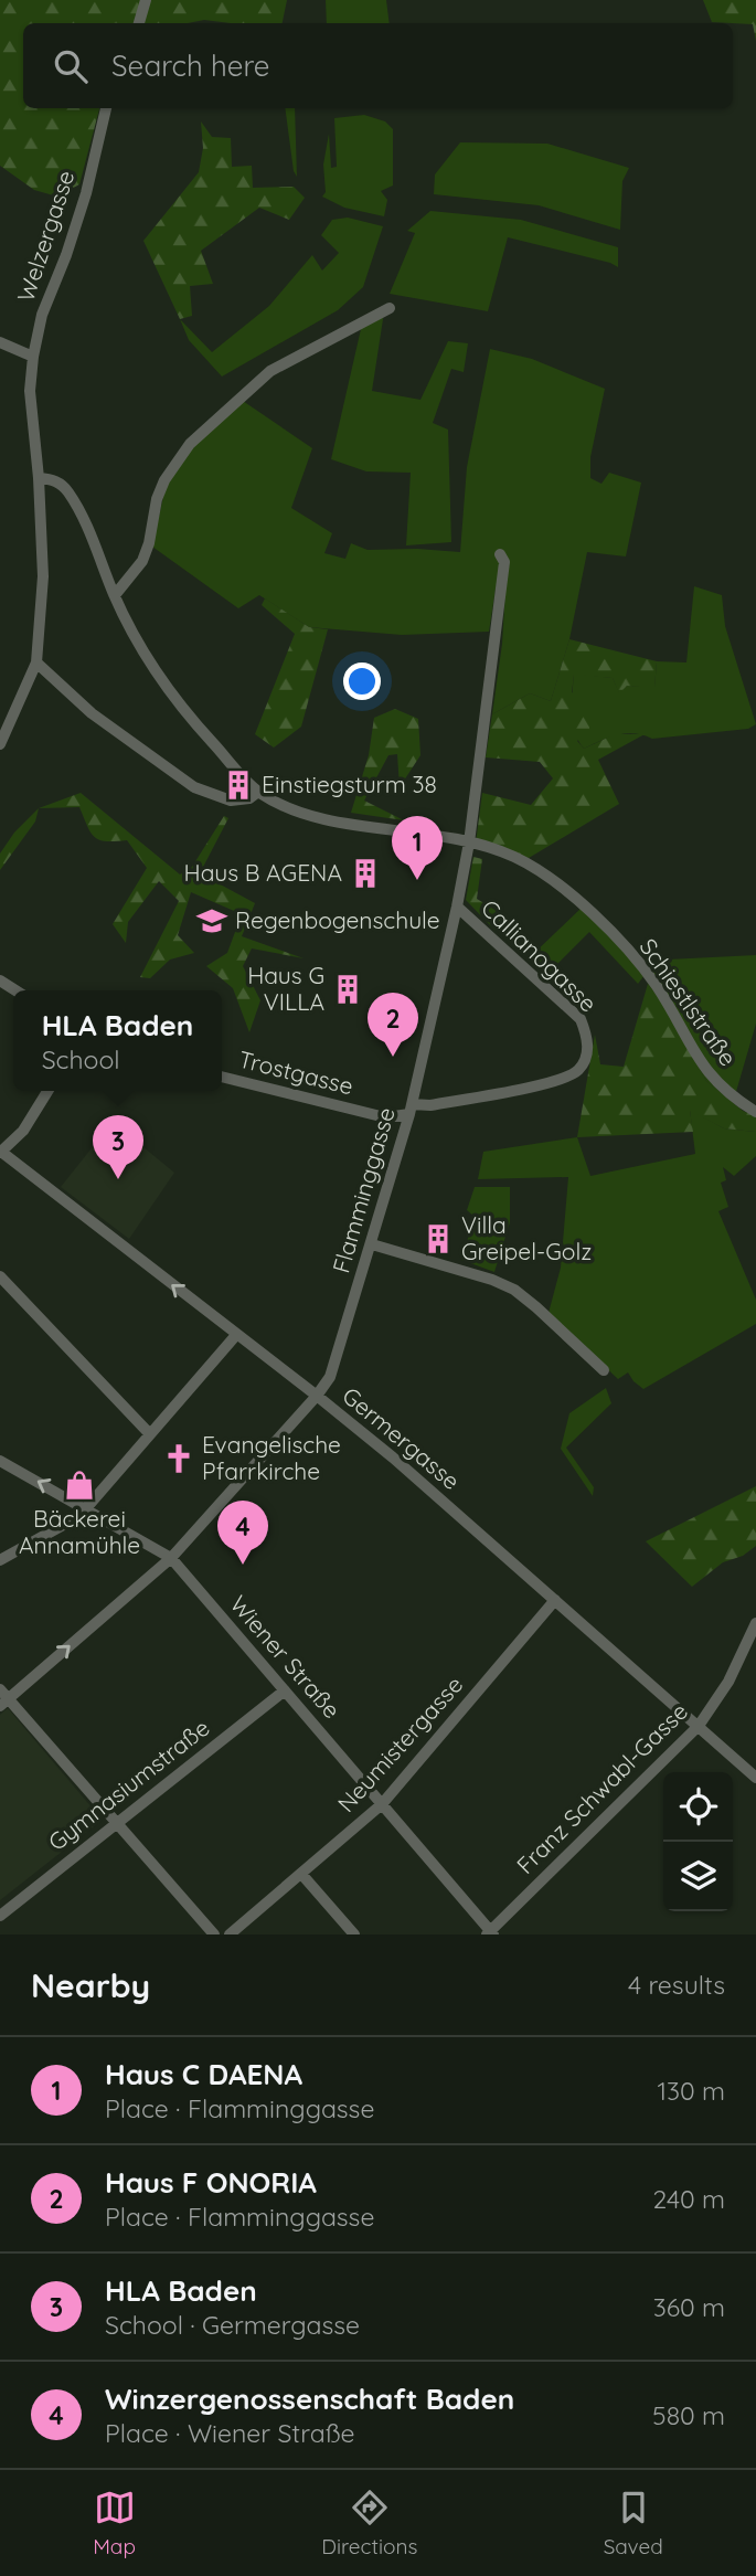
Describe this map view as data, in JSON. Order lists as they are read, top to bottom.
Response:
{
  "streets": {
    "street": [
      "Welzergasse",
      "Callianogasse",
      "Schiestlstraße",
      "Trostgasse",
      "Flamminggasse",
      "Germergasse",
      "Wiener Straße",
      "Neumistergasse",
      "Gymnasiumstraße",
      "Franz Schwabl-Gasse"
    ]
  },
  "crossings": [
    ["Welzergasse", "Schiestlstraße"],
    ["Callianogasse", "Trostgasse"],
    ["Callianogasse", "Flamminggasse"],
    ["Schiestlstraße", "Flamminggasse"],
    ["Trostgasse", "Flamminggasse"],
    ["Flamminggasse", "Germergasse"],
    ["Flamminggasse", "Wiener Straße"],
    ["Germergasse", "Neumistergasse"],
    ["Germergasse", "Franz Schwabl-Gasse"],
    ["Wiener Straße", "Neumistergasse"],
    ["Wiener Straße", "Gymnasiumstraße"],
    ["Wiener Straße", "Franz Schwabl-Gasse"]
  ],
  "places": {
    "building": [
      "Einstiegsturm 38",
      "Haus B AGENA",
      "Haus G VILLA",
      "Villa Greipel-Golz"
    ],
    "school or university": ["Regenbogenschule"],
    "church": ["Evangelische Pfarrkirche"],
    "shop": ["Bäckerei Annamühle"]
  },
  "page": {
    "search": "Search here",
    "pins": [
      "1",
      "2",
      "3",
      "4"
    ],
    "popup": ["HLA Baden", "School"],
    "heading": ["Nearby", "4 results"],
    "list": [
      {
        "mark": "1",
        "name": "Haus C DAENA",
        "note": "Place · Flamminggasse",
        "value": "130 m"
      },
      {
        "mark": "2",
        "name": "Haus F ONORIA",
        "note": "Place · Flamminggasse",
        "value": "240 m"
      },
      {
        "mark": "3",
        "name": "HLA Baden",
        "note": "School · Germergasse",
        "value": "360 m"
      },
      {
        "mark": "4",
        "name": "Winzergenossenschaft Baden",
        "note": "Place · Wiener Straße",
        "value": "580 m"
      }
    ],
    "nav": ["Map", "Directions", "Saved"]
  }
}
